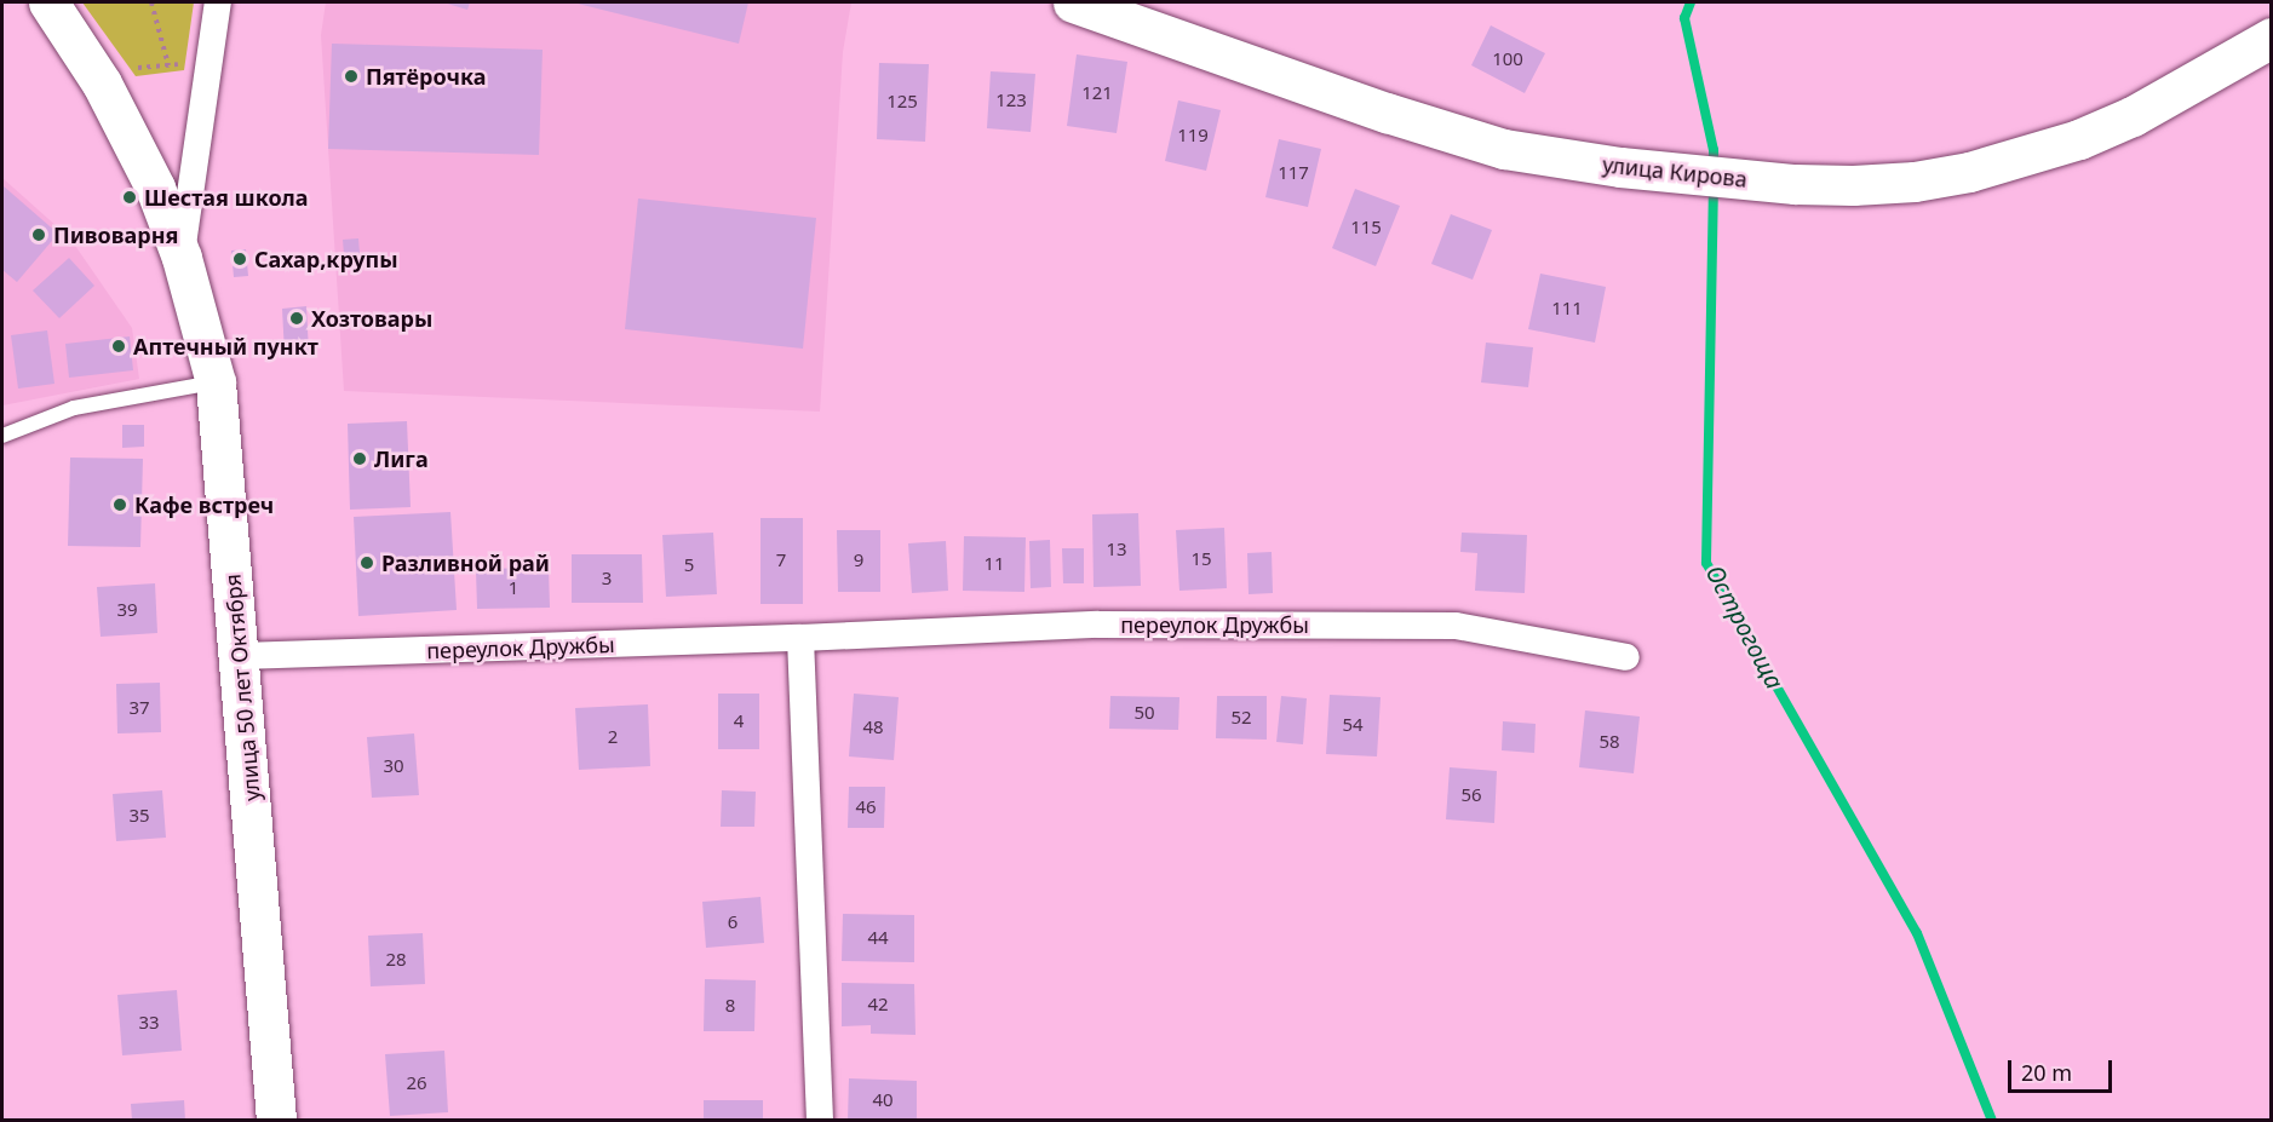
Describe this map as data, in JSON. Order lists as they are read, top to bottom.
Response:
{
  "streets": {
    "main road": ["улица Кирова", "улица 50 лет Октября"],
    "street": ["переулок Дружбы"]
  },
  "crossings": [
    ["переулок Дружбы", "улица 50 лет Октября"]
  ],
  "water": ["Острогоща"],
  "places": [
    "Пятёрочка",
    "Шестая школа",
    "Пивоварня",
    "Сахар,крупы",
    "Хозтовары",
    "Аптечный пункт",
    "Лига",
    "Кафе встреч",
    "Разливной рай"
  ],
  "house_numbers": [
    "100",
    "121",
    "123",
    "125",
    "119",
    "117",
    "115",
    "111",
    "13",
    "15",
    "7",
    "9",
    "11",
    "5",
    "3",
    "1",
    "39",
    "37",
    "50",
    "52",
    "4",
    "54",
    "48",
    "2",
    "58",
    "30",
    "56",
    "46",
    "35",
    "6",
    "44",
    "28",
    "42",
    "8",
    "33",
    "26",
    "40"
  ],
  "scale_bar": "20 m"
}
